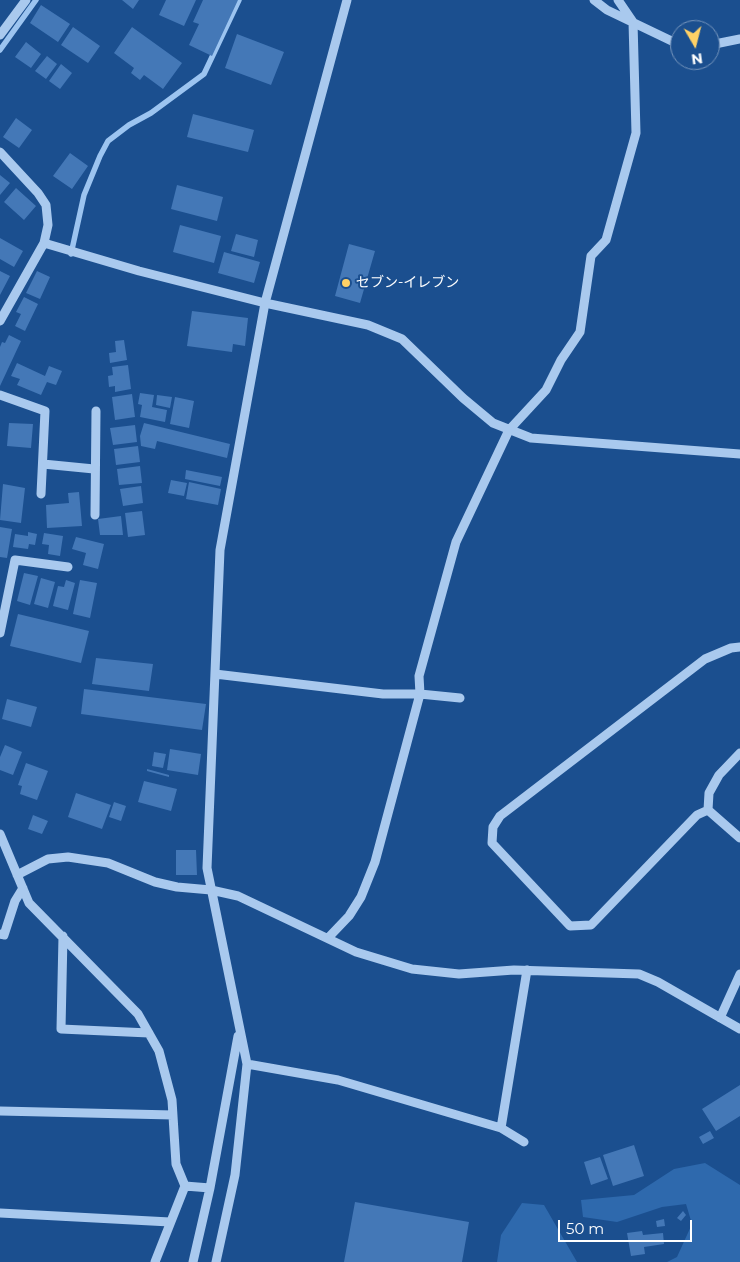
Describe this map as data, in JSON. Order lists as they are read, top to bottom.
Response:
{
  "places": ["セブン-イレブン"],
  "scale_bar": "50 m",
  "north": "bottom"
}
